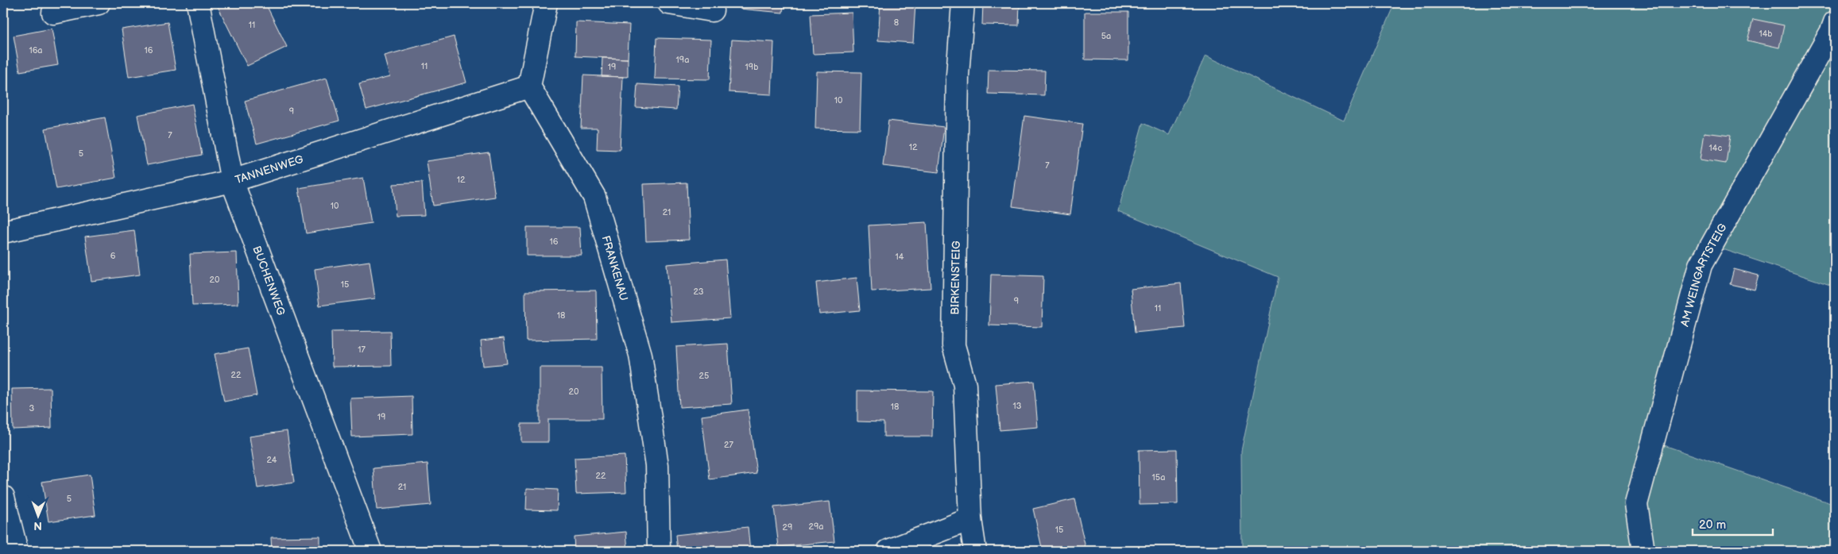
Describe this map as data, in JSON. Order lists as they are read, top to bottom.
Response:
{
  "streets": {
    "street": [
      "TANNENWEG",
      "FRANKENAU",
      "AM WEINGARTSTEIG",
      "BIRKENSTEIG",
      "BUCHENWEG"
    ]
  },
  "crossings": [
    ["TANNENWEG", "FRANKENAU"],
    ["TANNENWEG", "BUCHENWEG"]
  ],
  "house_numbers": [
    "8",
    "11",
    "14b",
    "5a",
    "16a",
    "16",
    "19a",
    "11",
    "19",
    "19b",
    "10",
    "9",
    "7",
    "12",
    "14c",
    "5",
    "7",
    "12",
    "10",
    "21",
    "16",
    "6",
    "14",
    "20",
    "15",
    "23",
    "9",
    "11",
    "18",
    "17",
    "22",
    "25",
    "20",
    "13",
    "18",
    "3",
    "19",
    "27",
    "24",
    "22",
    "15a",
    "21",
    "5",
    "29a",
    "29",
    "15"
  ],
  "scale_bar": "20 m",
  "north": "bottom"
}
